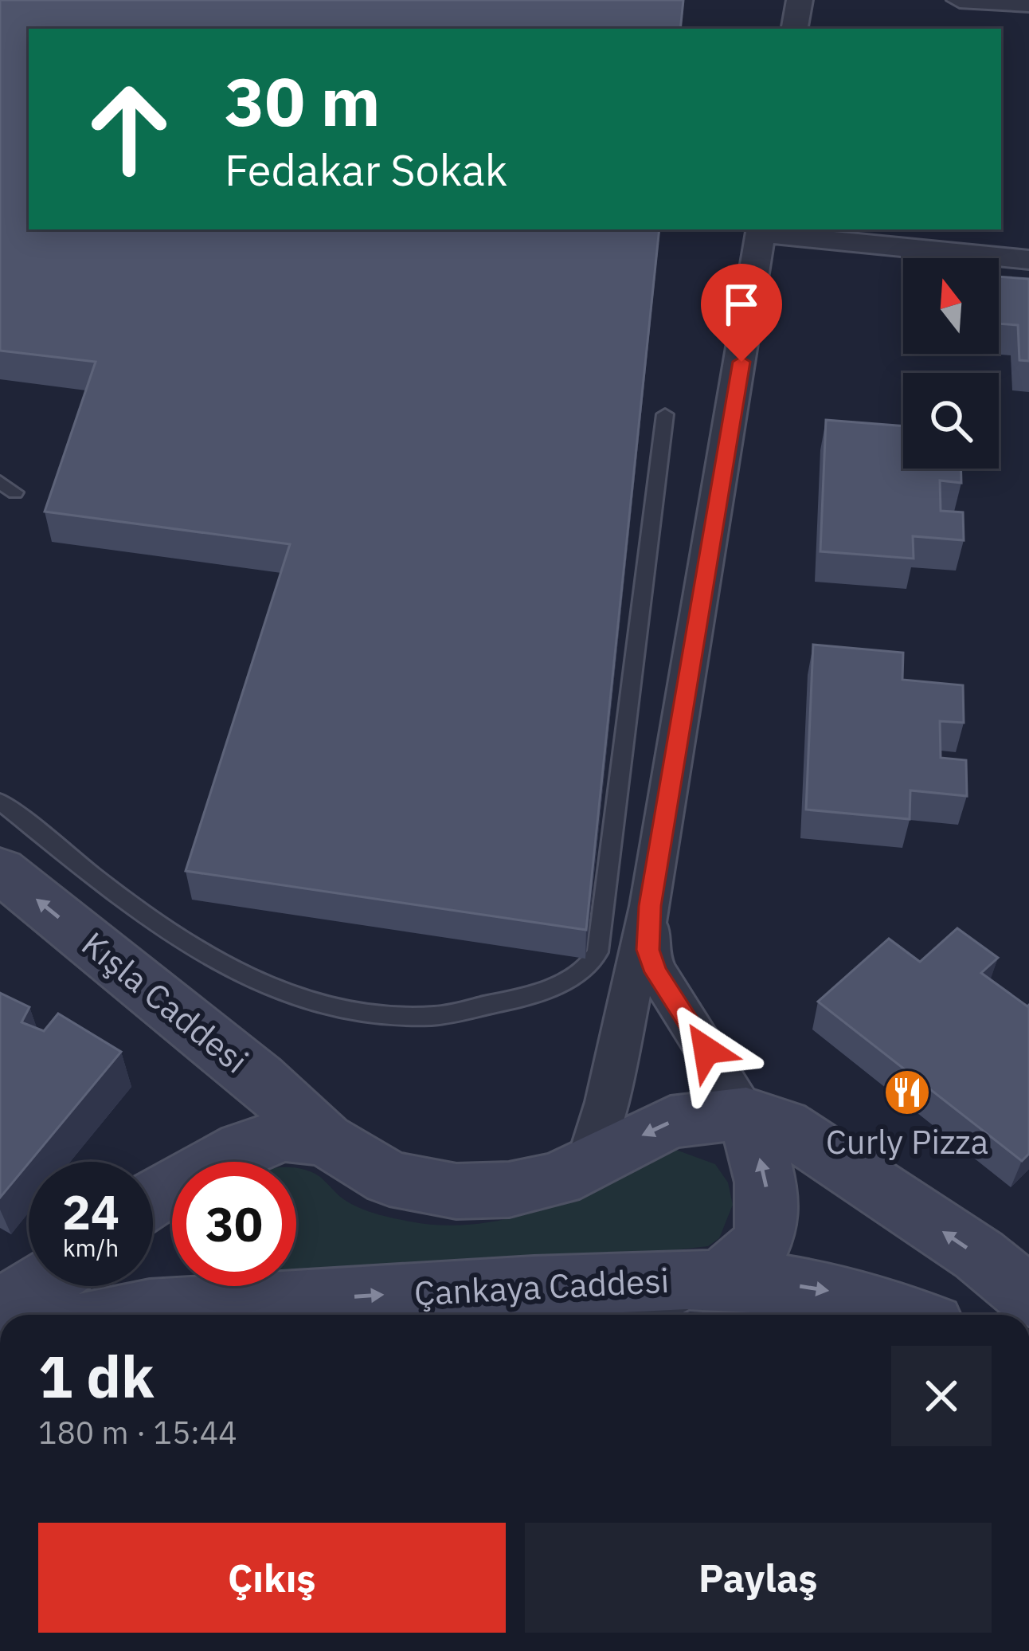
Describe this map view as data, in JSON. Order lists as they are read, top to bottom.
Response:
{
  "streets": {
    "main road": ["Kışla Caddesi", "Çankaya Caddesi"]
  },
  "one_way": ["Kışla Caddesi", "Çankaya Caddesi"],
  "places": {
    "restaurant": ["Curly Pizza"]
  },
  "north": "top",
  "page": {
    "turn": ["30 m", "Fedakar Sokak"],
    "speed": "24 km/h",
    "limit": "30",
    "heading": ["1 dk", "180 m · 15:44"],
    "buttons": ["Çıkış", "Paylaş"]
  }
}
